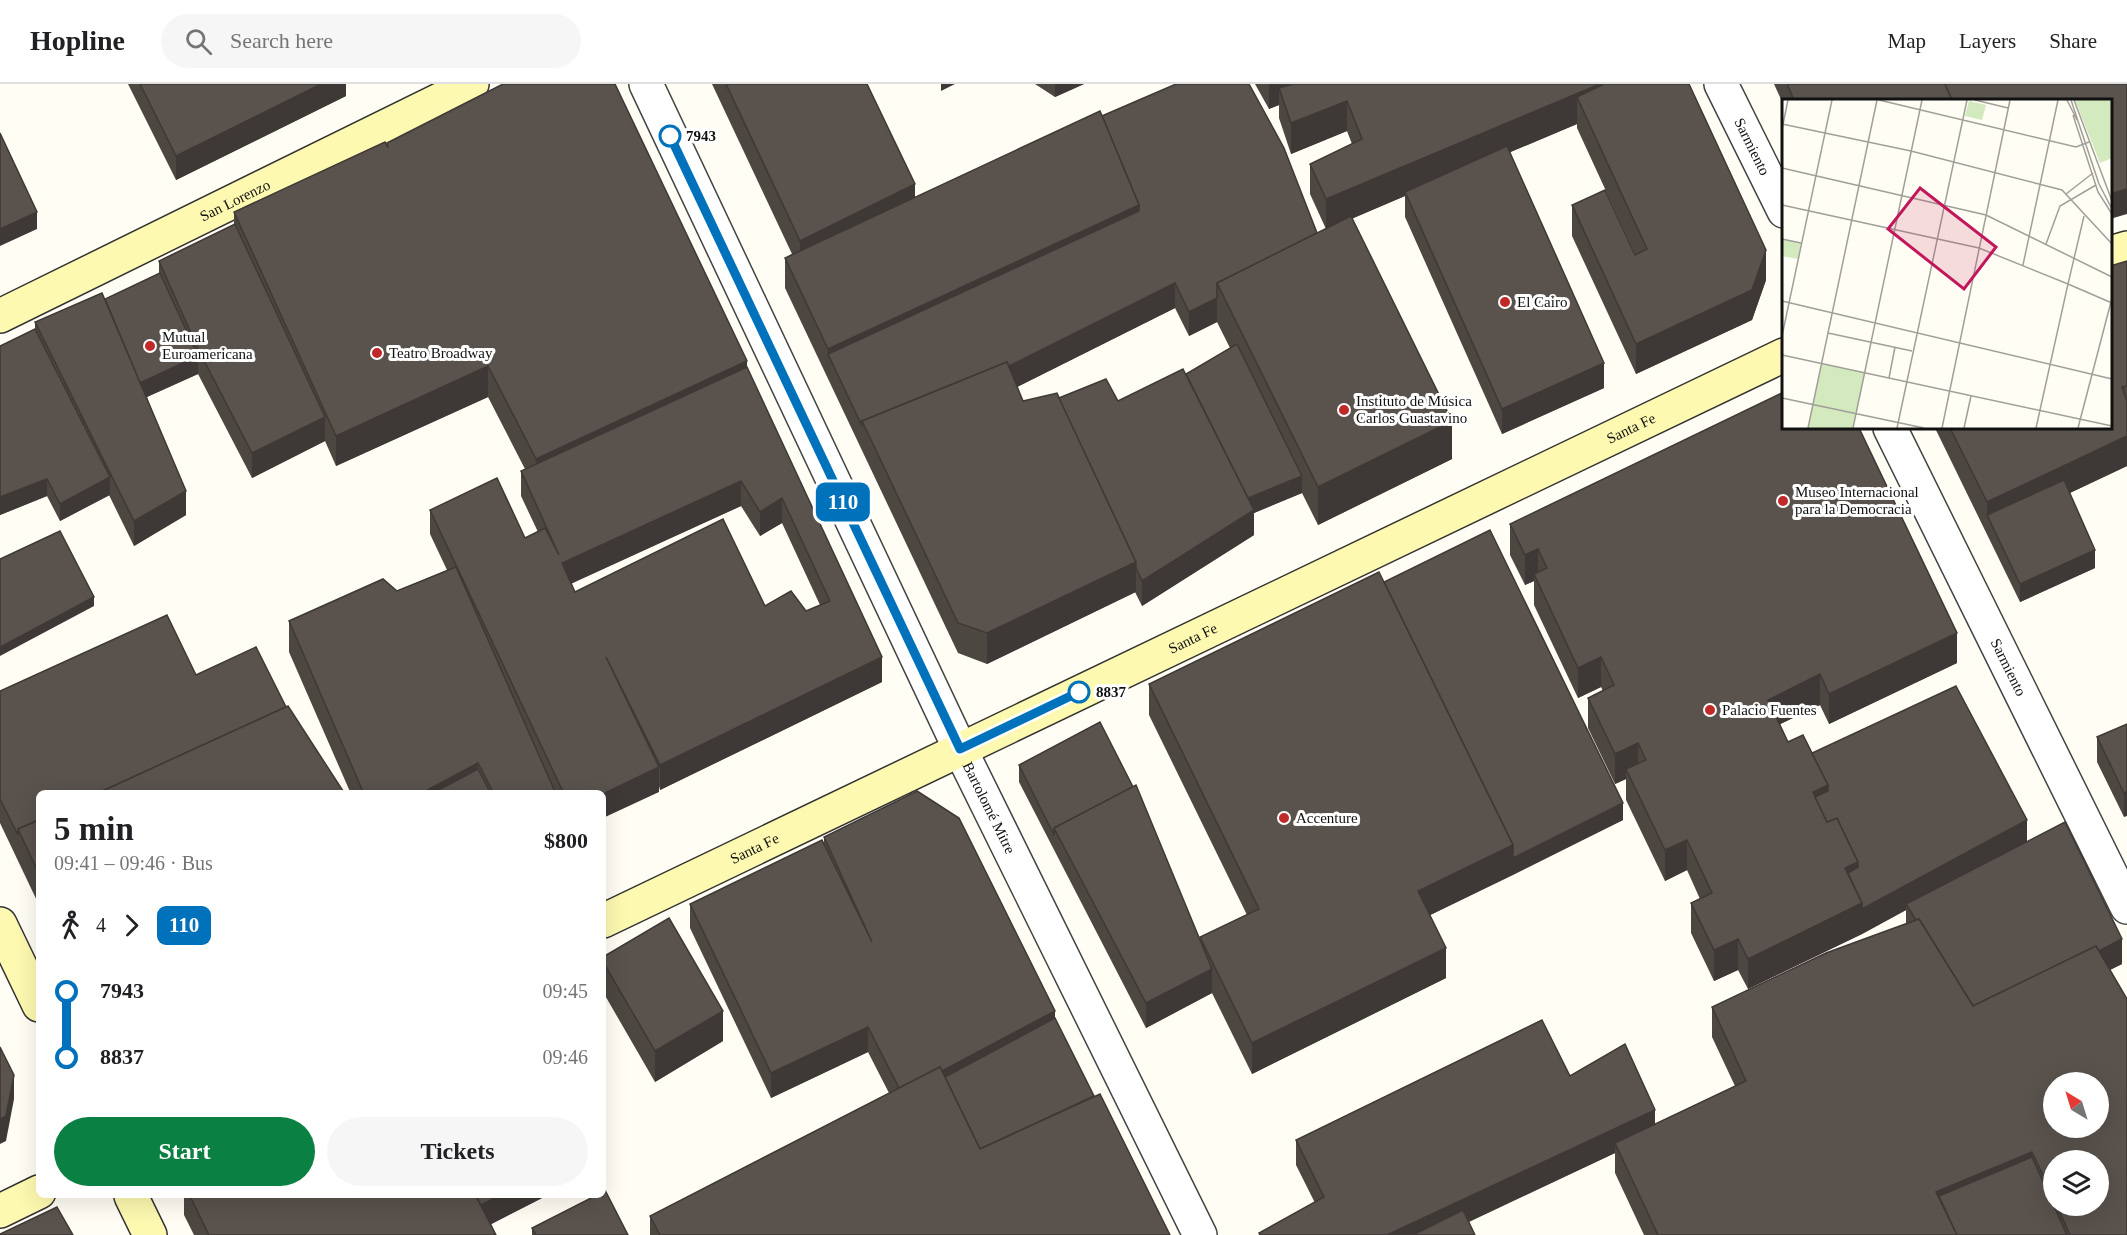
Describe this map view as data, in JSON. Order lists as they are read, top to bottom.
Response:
{
  "streets": {
    "main road": ["San Lorenzo", "Santa Fe"],
    "street": ["Sarmiento", "Bartolomé Mitre"]
  },
  "crossings": [
    ["Santa Fe", "Bartolomé Mitre"]
  ],
  "places": [
    "7943",
    "El Cairo",
    "Mutual Euroamericana",
    "Teatro Broadway",
    "Instituto de Música Carlos Guastavino",
    "Museo Internacional para la Democracia",
    "8837",
    "Palacio Fuentes",
    "Accenture"
  ],
  "lines": ["bus line 110"],
  "north": "top left",
  "page": {
    "header": "Hopline",
    "search": "Search here",
    "nav": ["Map", "Layers", "Share"],
    "on_map": "110",
    "heading": ["5 min", "09:41 – 09:46 · Bus", "$800"],
    "legs": ["4", "110"],
    "list": [
      {
        "name": "7943",
        "value": "09:45"
      },
      {
        "name": "8837",
        "value": "09:46"
      }
    ],
    "buttons": ["Start", "Tickets"]
  }
}
